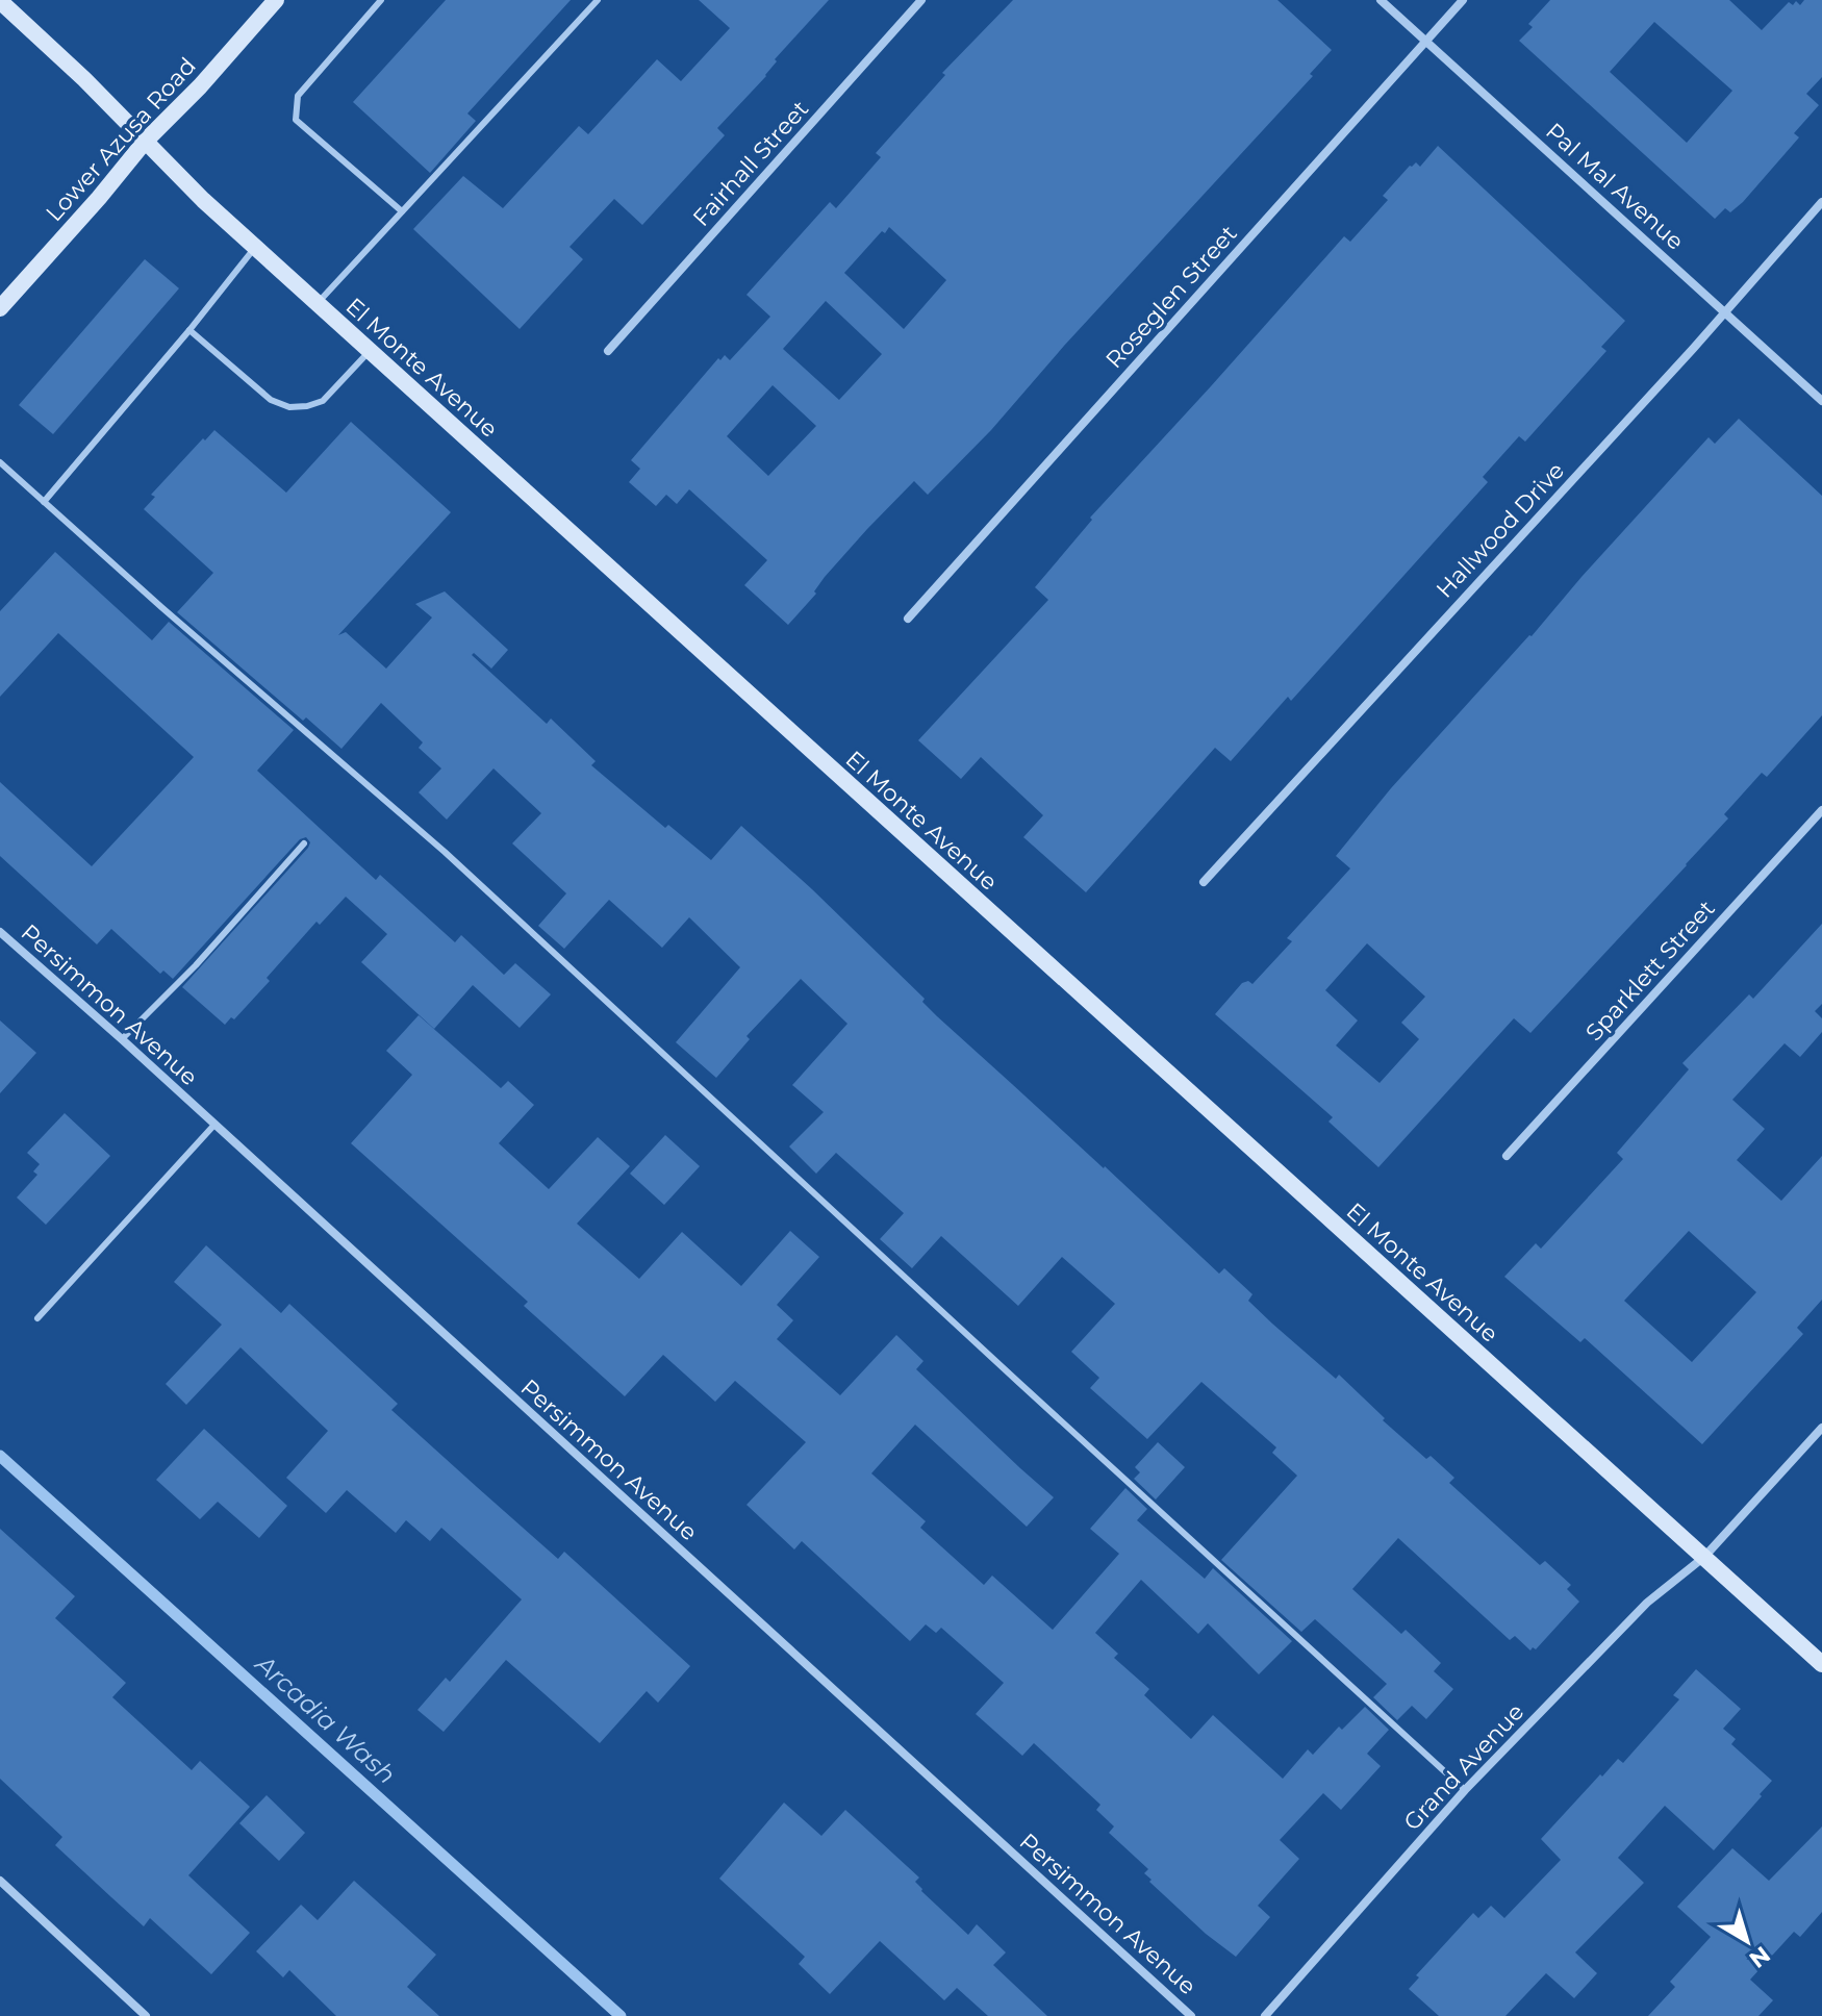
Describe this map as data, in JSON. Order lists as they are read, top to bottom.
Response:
{
  "streets": {
    "street": [
      "Lower Azusa Road",
      "Fairhall Street",
      "Pal Mal Avenue",
      "Roseglen Street",
      "El Monte Avenue",
      "Hallwood Drive",
      "Sparklett Street",
      "Persimmon Avenue",
      "Grand Avenue"
    ]
  },
  "crossings": [
    ["Lower Azusa Road", "El Monte Avenue"],
    ["Pal Mal Avenue", "Roseglen Street"],
    ["Pal Mal Avenue", "Hallwood Drive"],
    ["El Monte Avenue", "Grand Avenue"]
  ],
  "water": ["Arcadia Wash"],
  "north": "bottom right"
}
